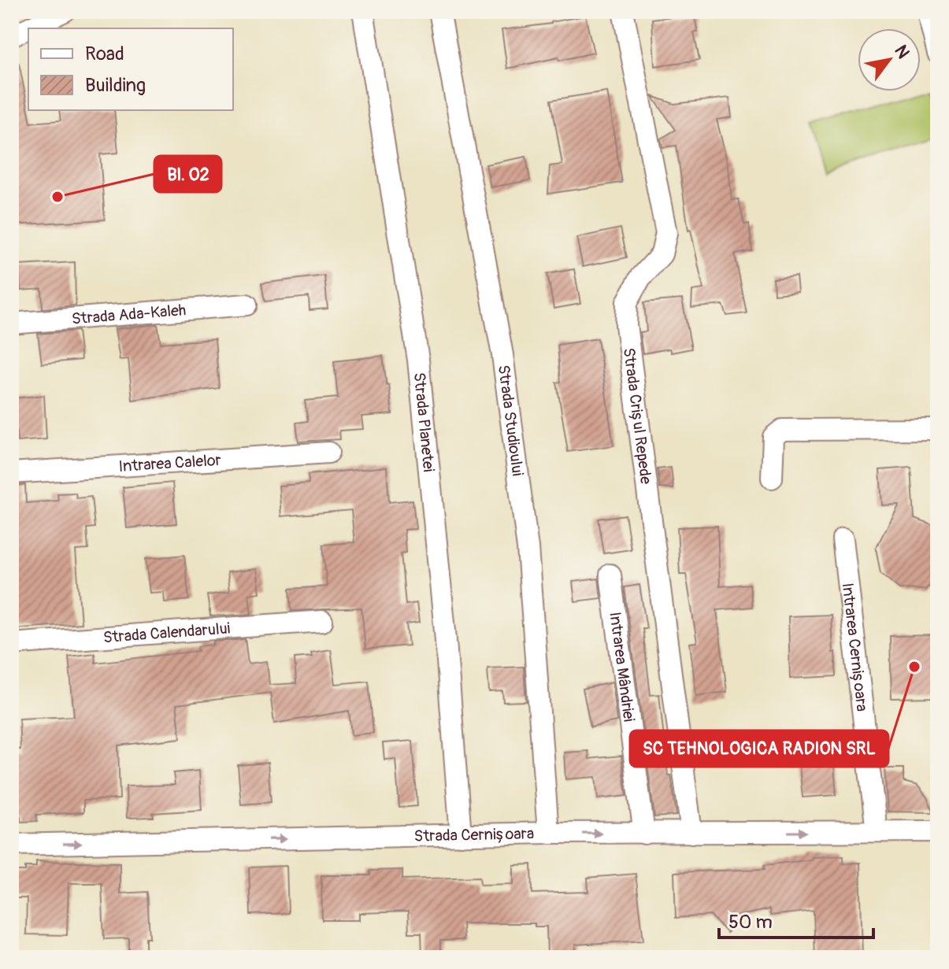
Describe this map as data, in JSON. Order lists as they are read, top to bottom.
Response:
{
  "streets": {
    "street": [
      "Strada Ada-Kaleh",
      "Strada Crișul Repede",
      "Strada Studioului",
      "Strada Planetei",
      "Intrarea Calelor",
      "Strada Calendarului",
      "Intrarea Cernișoara",
      "Intrarea Mândriei",
      "Strada Cernișoara"
    ]
  },
  "crossings": [
    ["Strada Crișul Repede", "Strada Cernișoara"],
    ["Strada Studioului", "Strada Cernișoara"],
    ["Strada Planetei", "Strada Cernișoara"],
    ["Intrarea Cernișoara", "Strada Cernișoara"],
    ["Intrarea Mândriei", "Strada Cernișoara"]
  ],
  "one_way": ["Strada Cernișoara"],
  "places": ["Bl. O2", "SC TEHNOLOGICA RADION SRL"],
  "legend": ["Road", "Building"],
  "scale_bar": "50 m",
  "north": "top right"
}
